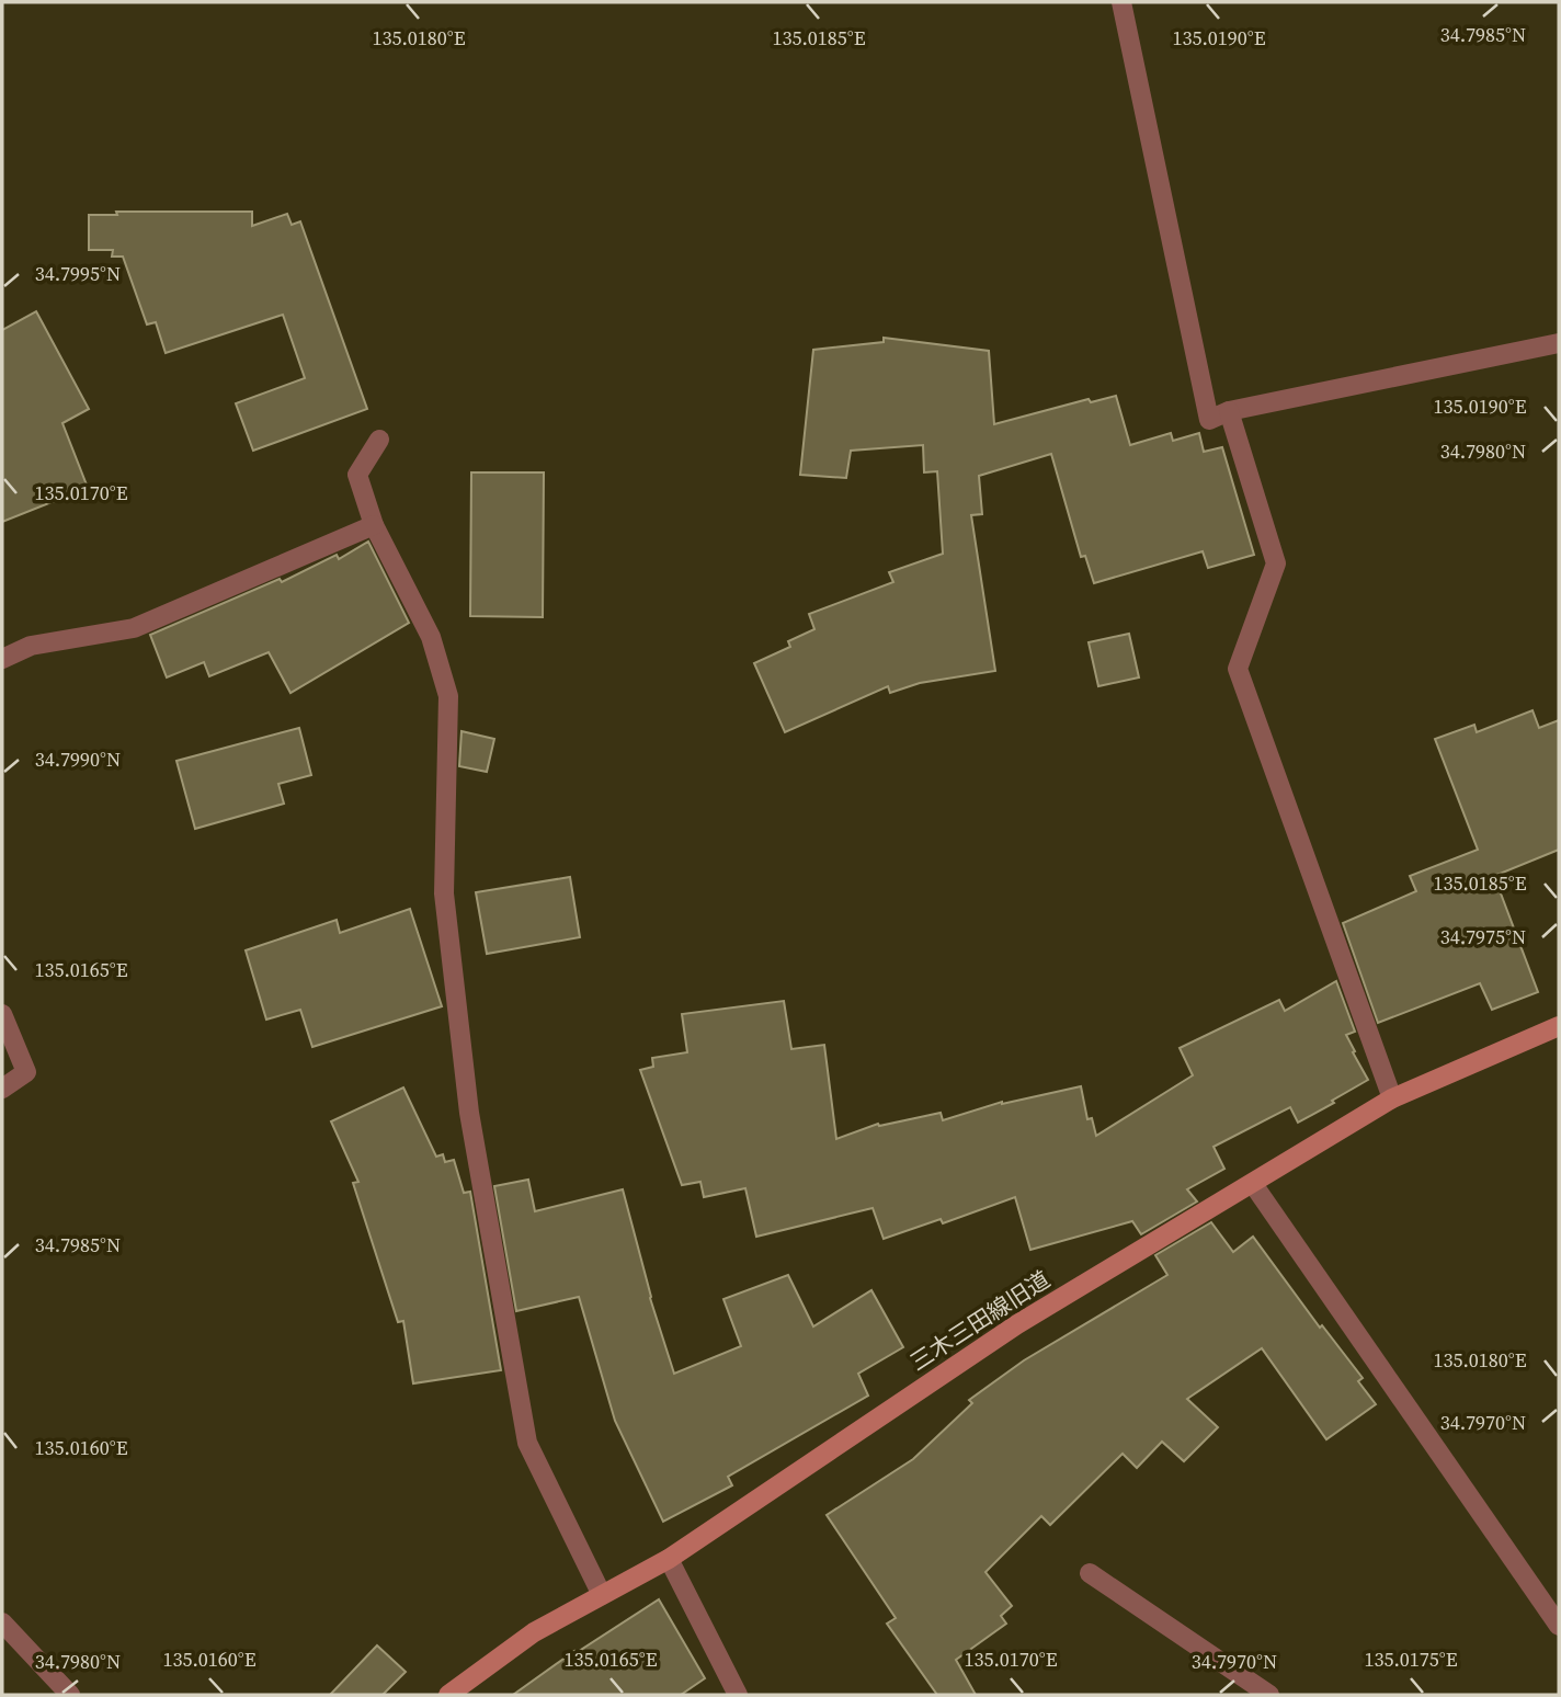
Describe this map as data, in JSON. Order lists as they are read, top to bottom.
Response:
{
  "streets": {
    "street": ["三木三田線旧道"]
  },
  "coordinates": [
    "34.7985°N",
    "135.0180°E",
    "135.0185°E",
    "135.0190°E",
    "34.7995°N",
    "34.7980°N",
    "135.0170°E",
    "34.7990°N",
    "34.7975°N",
    "135.0165°E",
    "34.7970°N",
    "135.0160°E",
    "135.0175°E"
  ]
}
